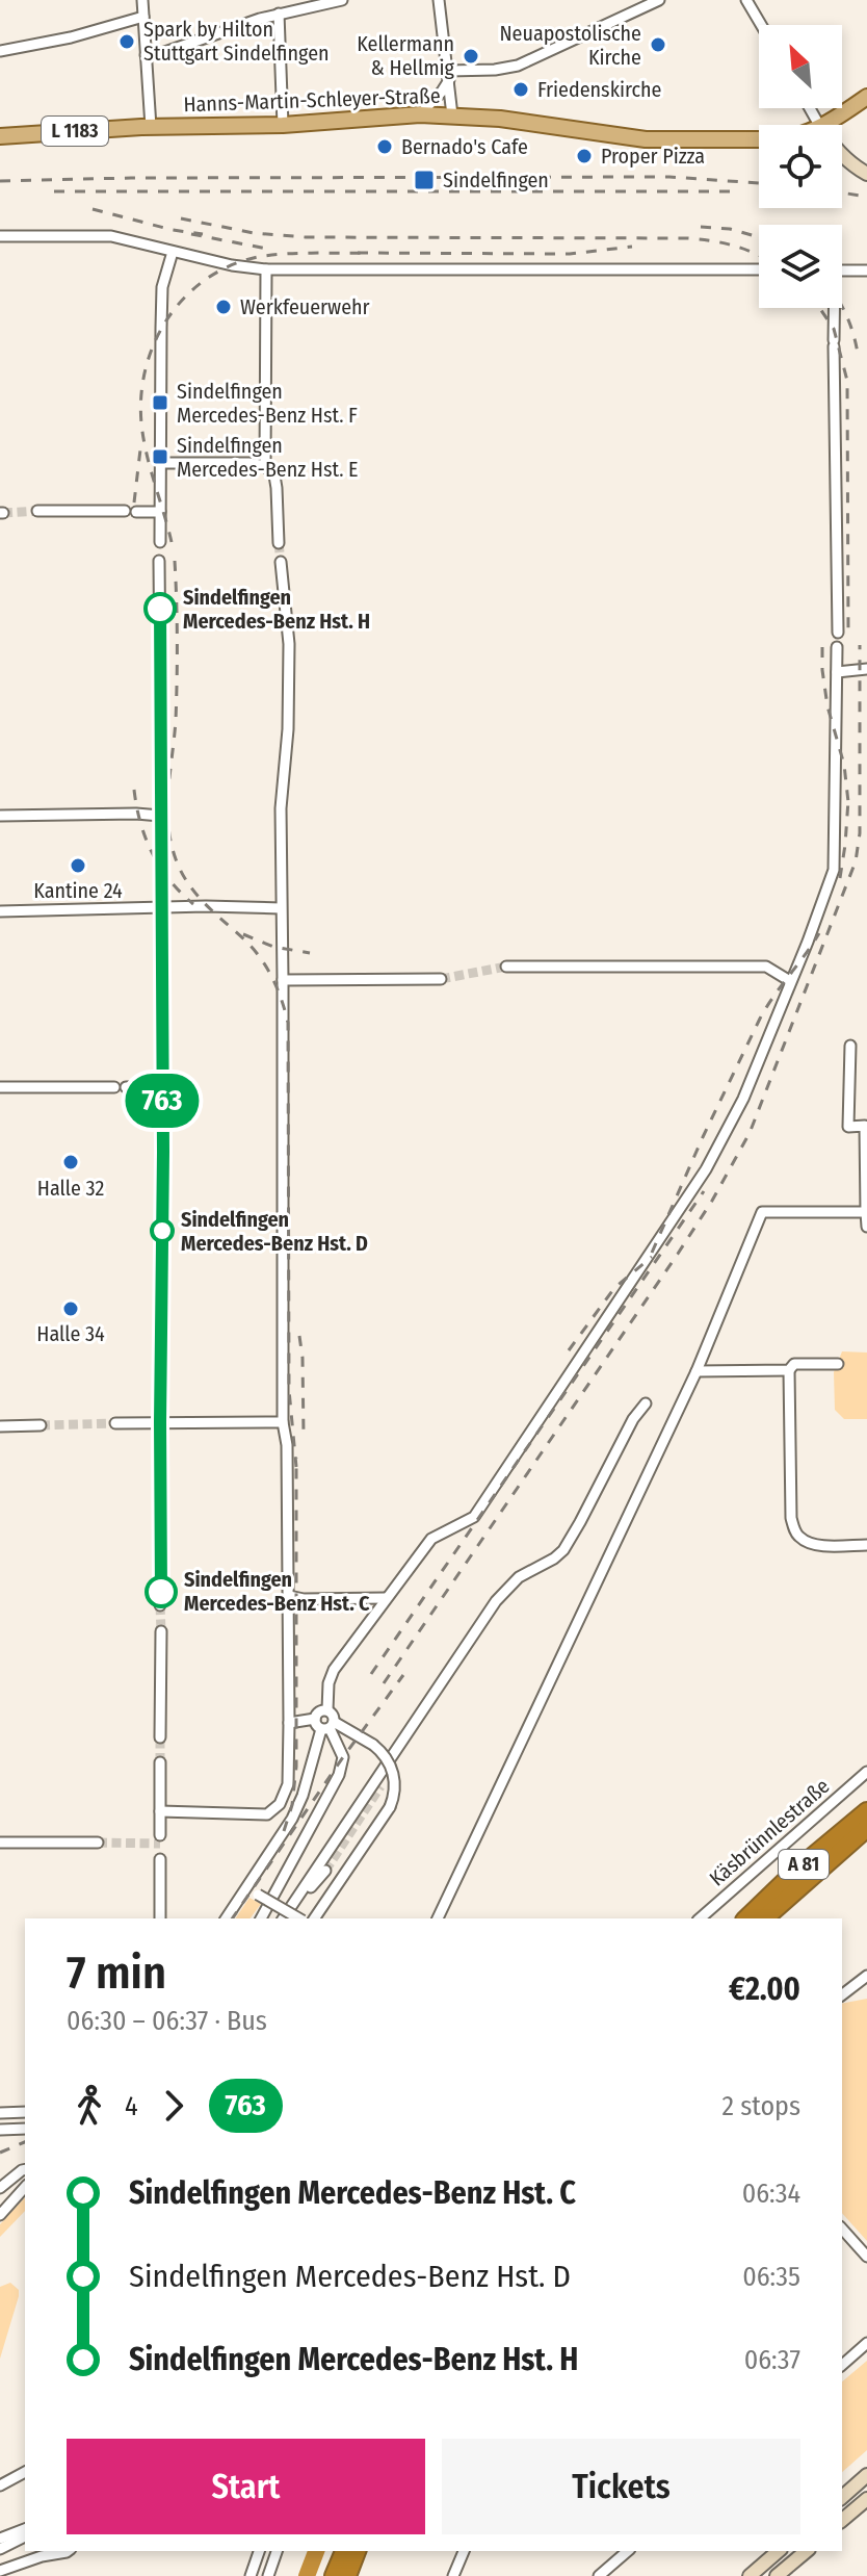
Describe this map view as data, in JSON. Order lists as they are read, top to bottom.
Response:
{
  "streets": {
    "highway": ["A 81"],
    "main road": ["Hanns-Martin-Schleyer-Straße", "L 1183"],
    "street": ["Käsbrünnlestraße"]
  },
  "places": {
    "other": [
      "Spark by Hilton Stuttgart Sindelfingen",
      "Neuapostolische Kirche",
      "Kellermann & Hellmig",
      "Friedenskirche",
      "Bernado's Cafe",
      "Proper Pizza",
      "Werkfeuerwehr",
      "Sindelfingen Mercedes-Benz Hst. H",
      "Kantine 24",
      "Halle 32",
      "Sindelfingen Mercedes-Benz Hst. D",
      "Halle 34",
      "Sindelfingen Mercedes-Benz Hst. C"
    ],
    "transit": ["Sindelfingen", "Sindelfingen Mercedes-Benz Hst. F", "Sindelfingen Mercedes-Benz Hst. E"]
  },
  "lines": ["bus line 763"],
  "north": "top left",
  "page": {
    "on_map": "763",
    "heading": ["7 min", "06:30 – 06:37 · Bus", "€2.00"],
    "legs": ["4", "763", "2 stops"],
    "list": [
      {
        "name": "Sindelfingen Mercedes-Benz Hst. C",
        "value": "06:34"
      },
      {
        "name": "Sindelfingen Mercedes-Benz Hst. D",
        "value": "06:35"
      },
      {
        "name": "Sindelfingen Mercedes-Benz Hst. H",
        "value": "06:37"
      }
    ],
    "buttons": ["Start", "Tickets"]
  }
}
